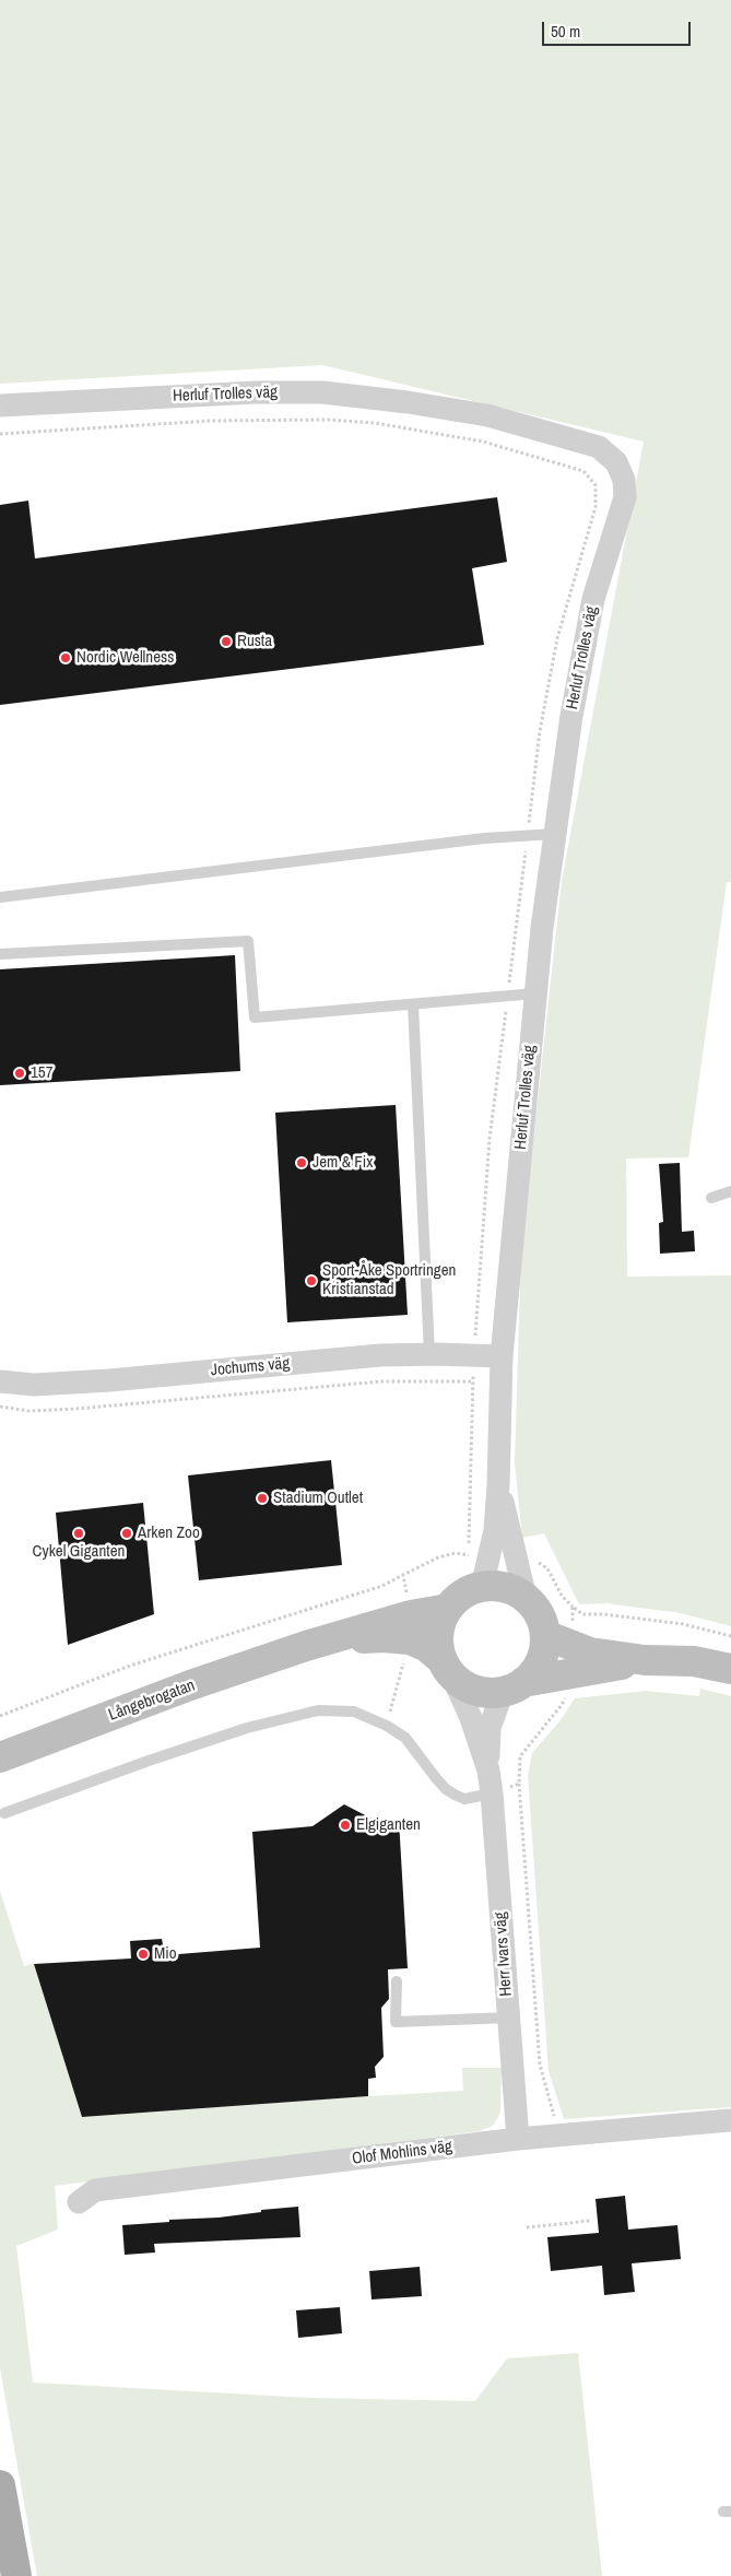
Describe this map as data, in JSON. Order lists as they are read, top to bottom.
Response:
{
  "streets": {
    "main road": ["Långebrogatan"],
    "street": [
      "Herluf Trolles väg",
      "Jochums väg",
      "Herr Ivars väg",
      "Olof Mohlins väg"
    ]
  },
  "crossings": [
    ["Herluf Trolles väg", "Jochums väg"],
    ["Herluf Trolles väg", "Långebrogatan"],
    ["Herluf Trolles väg", "Herr Ivars väg"],
    ["Långebrogatan", "Herr Ivars väg"],
    ["Herr Ivars väg", "Olof Mohlins väg"]
  ],
  "places": [
    "Rusta",
    "Nordic Wellness",
    "157",
    "Jem & Fix",
    "Sport-Åke Sportringen Kristianstad",
    "Stadium Outlet",
    "Cykel Giganten",
    "Arken Zoo",
    "Elgiganten",
    "Mio"
  ],
  "scale_bar": "50 m"
}
